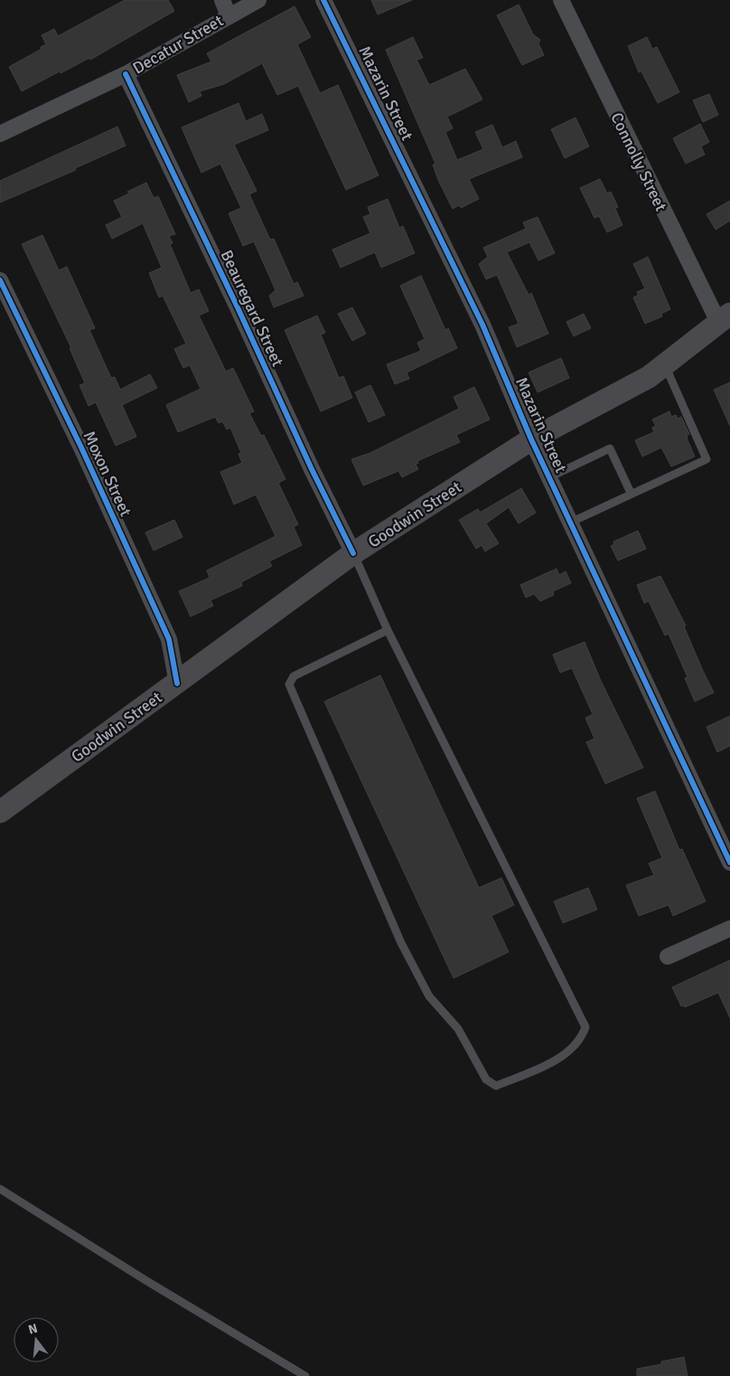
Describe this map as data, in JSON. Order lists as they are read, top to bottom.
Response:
{
  "streets": {
    "main road": ["Goodwin Street"],
    "street": [
      "Decatur Street",
      "Mazarin Street",
      "Connolly Street",
      "Beauregard Street",
      "Moxon Street"
    ]
  },
  "crossings": [
    ["Decatur Street", "Beauregard Street"],
    ["Mazarin Street", "Goodwin Street"],
    ["Connolly Street", "Goodwin Street"],
    ["Beauregard Street", "Goodwin Street"],
    ["Moxon Street", "Goodwin Street"]
  ],
  "north": "top"
}
